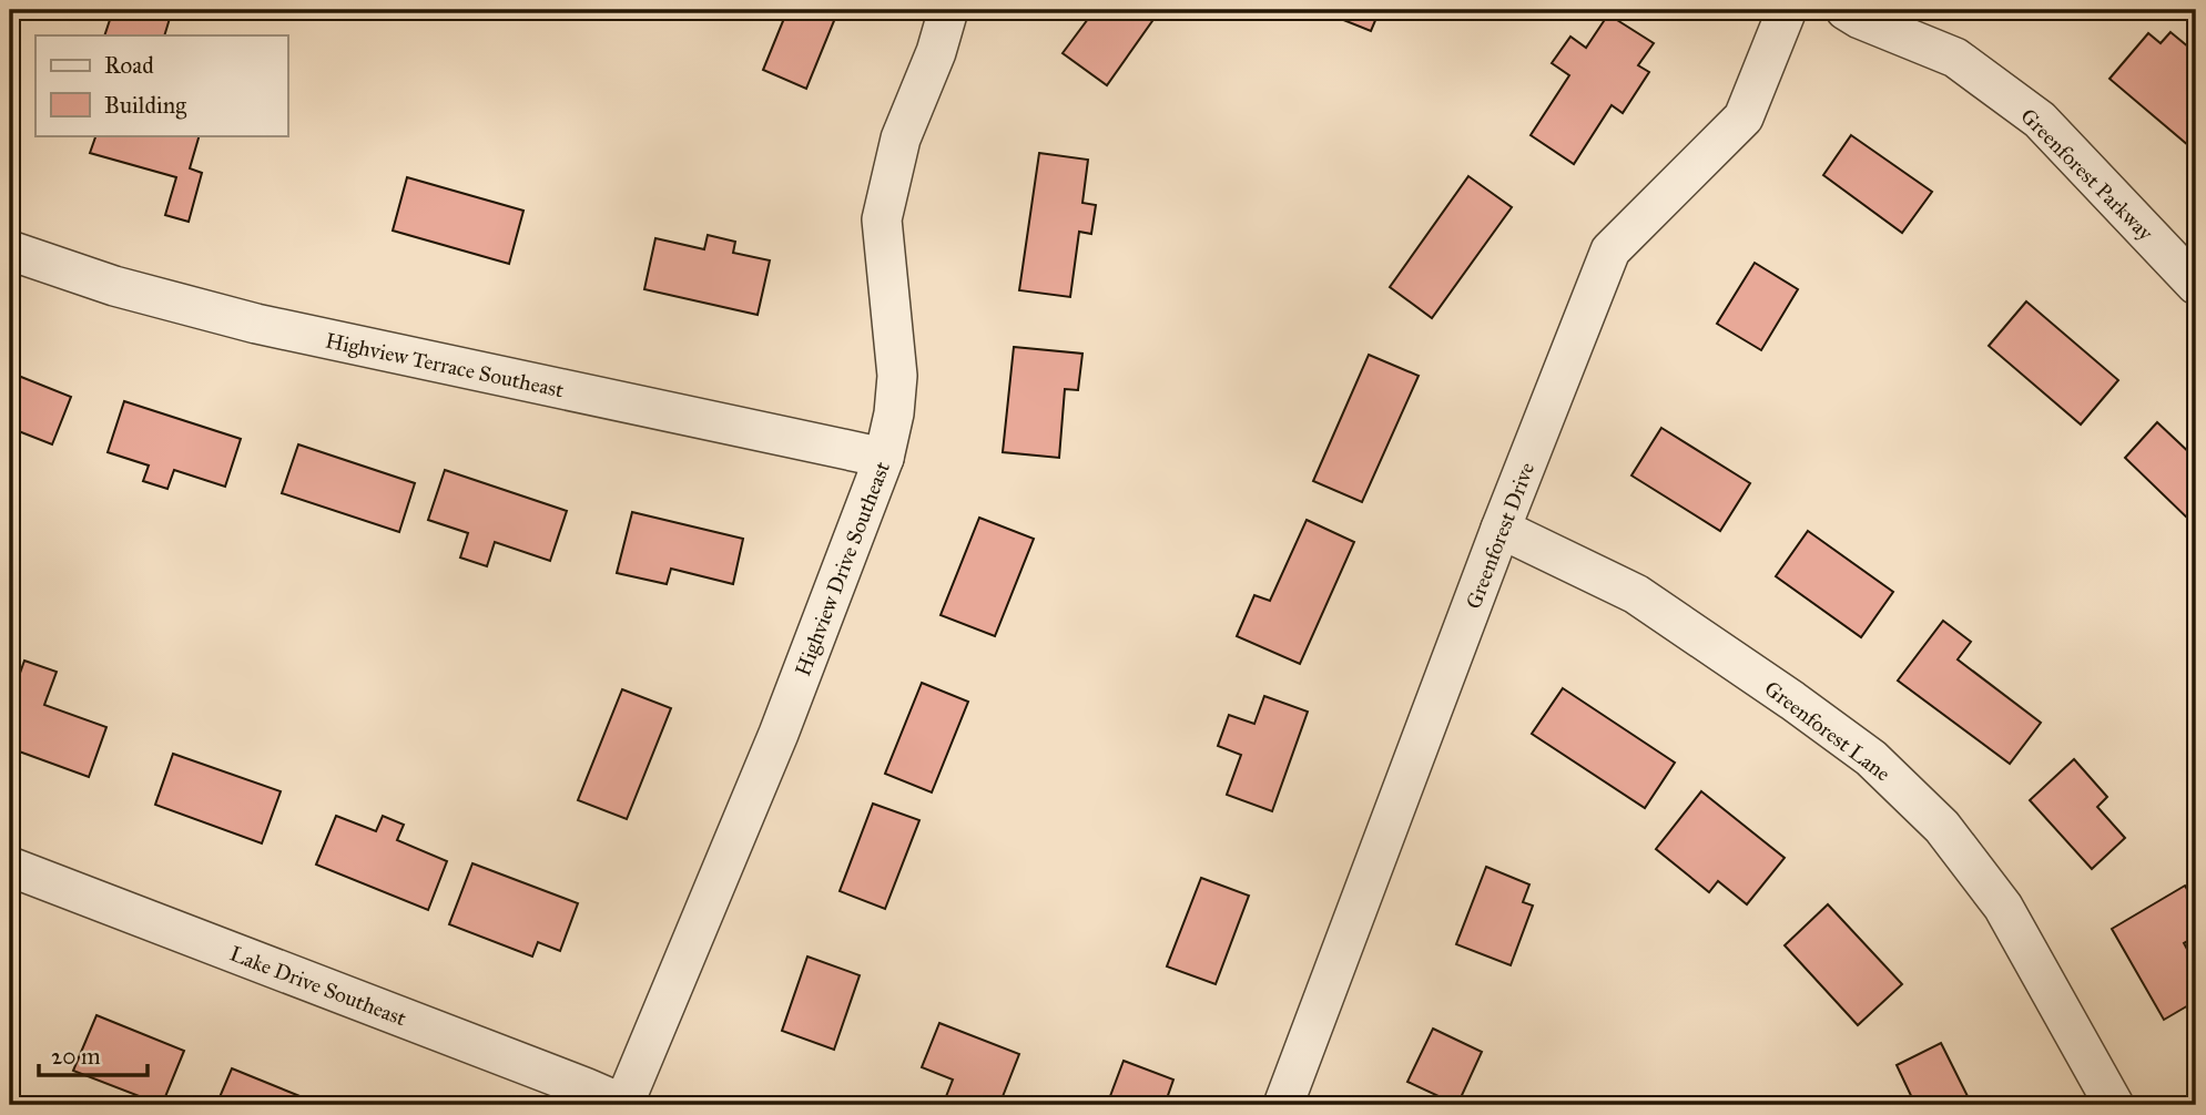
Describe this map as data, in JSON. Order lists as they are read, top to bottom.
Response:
{
  "streets": {
    "street": [
      "Greenforest Parkway",
      "Highview Terrace Southeast",
      "Greenforest Drive",
      "Highview Drive Southeast",
      "Greenforest Lane",
      "Lake Drive Southeast"
    ]
  },
  "crossings": [
    ["Highview Terrace Southeast", "Highview Drive Southeast"],
    ["Greenforest Drive", "Greenforest Lane"],
    ["Highview Drive Southeast", "Lake Drive Southeast"]
  ],
  "legend": ["Road", "Building"],
  "scale_bar": "20 m"
}
